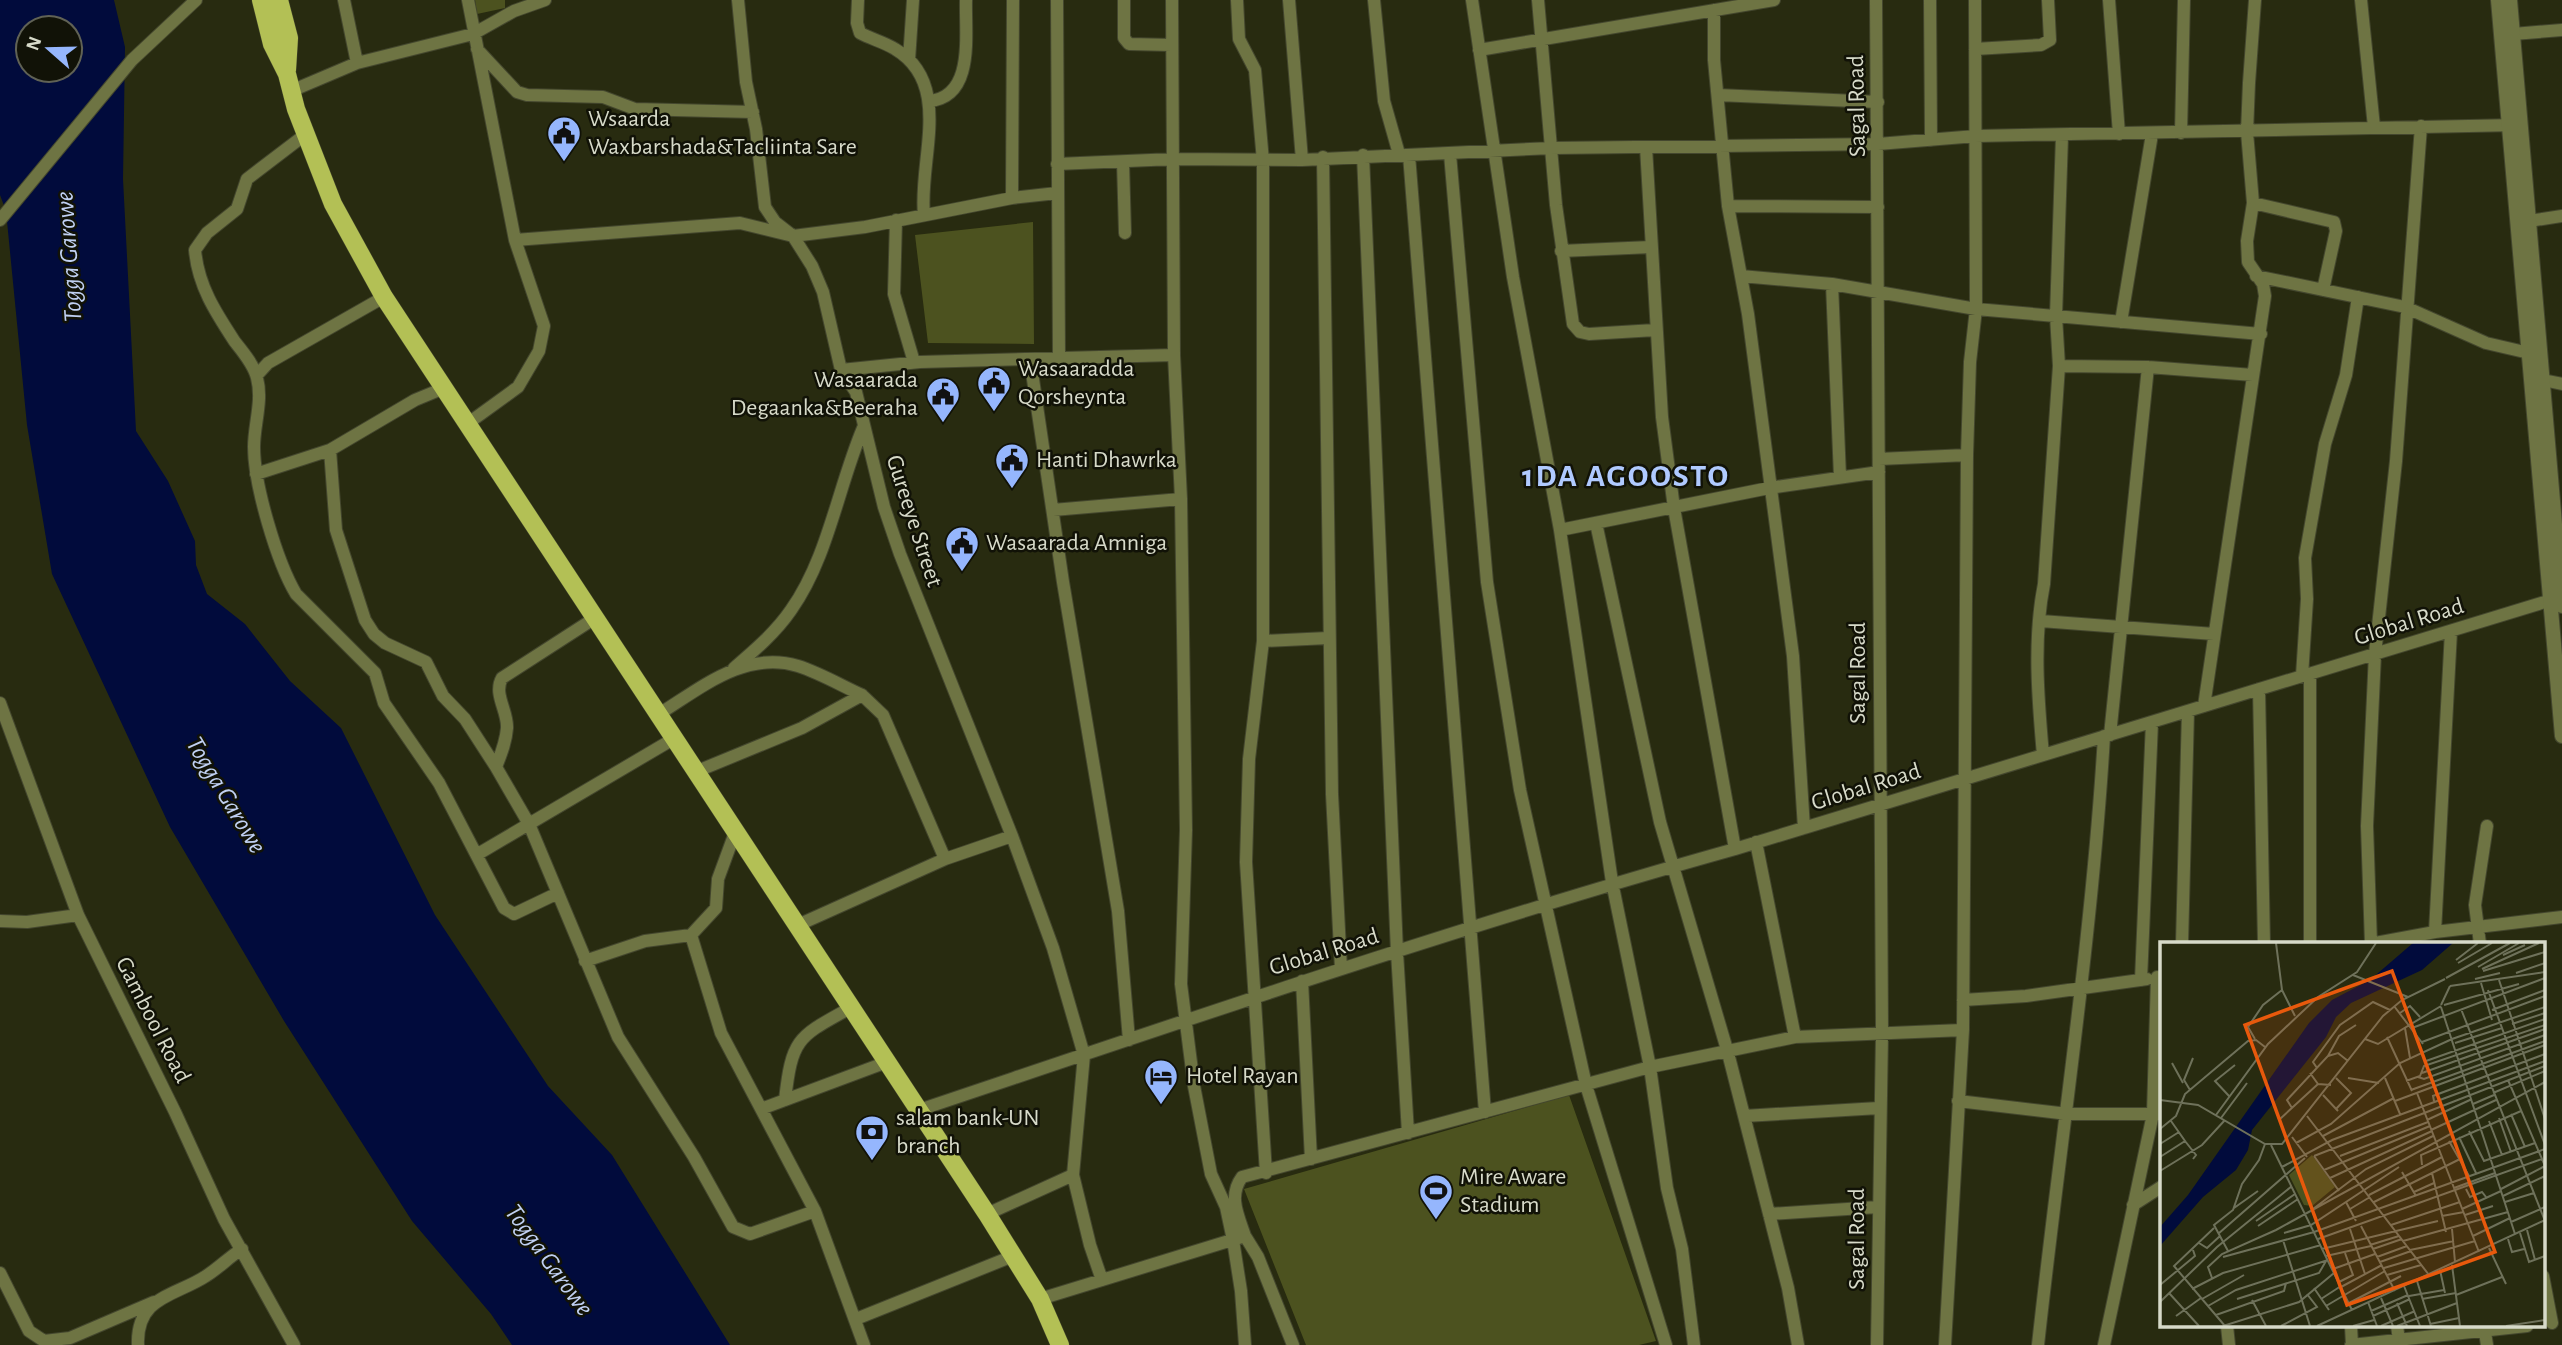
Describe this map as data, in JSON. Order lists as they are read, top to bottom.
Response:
{
  "streets": {
    "street": [
      "Sagal Road",
      "Gureeye Street",
      "Global Road",
      "Gambool Road"
    ]
  },
  "crossings": [
    ["Sagal Road", "Global Road"],
    ["Gureeye Street", "Global Road"]
  ],
  "districts": ["1DA AGOOSTO"],
  "water": ["Togga Garowe"],
  "places": {
    "public building": [
      "Wsaarda Waxbarshada&Tacliinta Sare",
      "Wasaaradda Qorsheynta",
      "Wasaarada Degaanka&Beeraha",
      "Hanti Dhawrka",
      "Wasaarada Amniga"
    ],
    "hotel": ["Hotel Rayan"],
    "bank": ["salam bank-UN branch"],
    "sports": ["Mire Aware Stadium"]
  },
  "north": "left"
}
